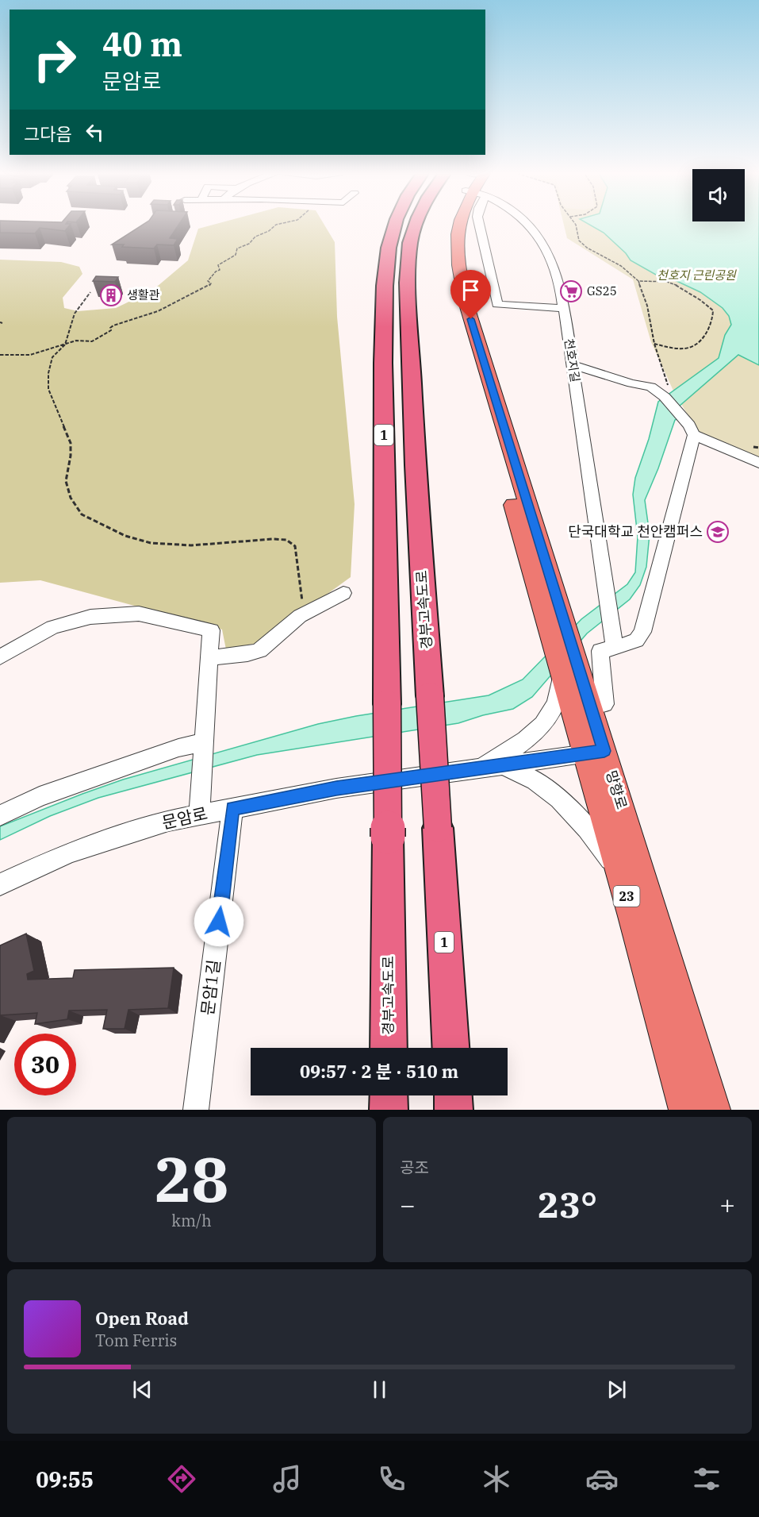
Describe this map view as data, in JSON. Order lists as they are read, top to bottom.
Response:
{
  "streets": {
    "highway": ["1", "경부고속도로"],
    "main road": ["망향로", "23"],
    "street": ["천호지길", "문암로", "문암1길"]
  },
  "crossings": [
    ["망향로", "문암로"],
    ["문암로", "문암1길"]
  ],
  "parks": ["천호지 근린공원"],
  "places": {
    "supermarket": ["GS25"],
    "building": ["생활관"],
    "school or university": ["단국대학교 천안캠퍼스"]
  },
  "page": {
    "turn": ["40 m", "문암로"],
    "then": "그다음",
    "limit": "30",
    "trip": "09:57 · 2 분 · 510 m",
    "tile": [
      ["28", "km/h"],
      "공조"
    ],
    "heat": ["−", "23°", "+"],
    "song": ["Open Road", "Tom Ferris"],
    "tabs": "09:55"
  }
}
